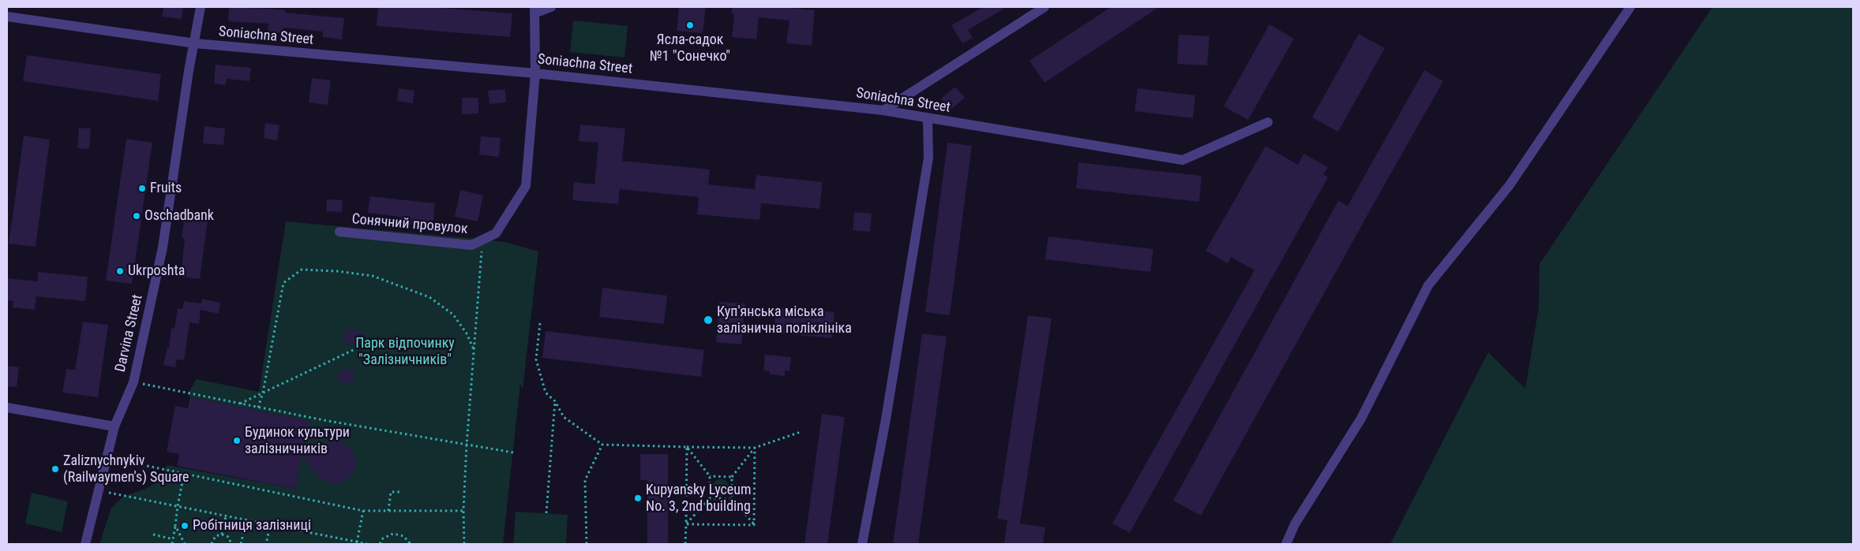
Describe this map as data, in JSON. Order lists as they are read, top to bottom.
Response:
{
  "streets": {
    "street": ["Soniachna Street", "Сонячний провулок", "Darvina Street"]
  },
  "crossings": [
    ["Soniachna Street", "Сонячний провулок"],
    ["Soniachna Street", "Darvina Street"]
  ],
  "parks": ["Парк відпочинку \"Залізничників\""],
  "places": [
    "Ясла-садок №1 \"Сонечко\"",
    "Fruits",
    "Oschadbank",
    "Ukrposhta",
    "Куп'янська міська залізнична поліклініка",
    "Будинок культури залізничників",
    "Zaliznychnykiv (Railwaymen's) Square",
    "Kupyansky Lyceum No. 3, 2nd building",
    "Робітниця залізниці"
  ]
}
